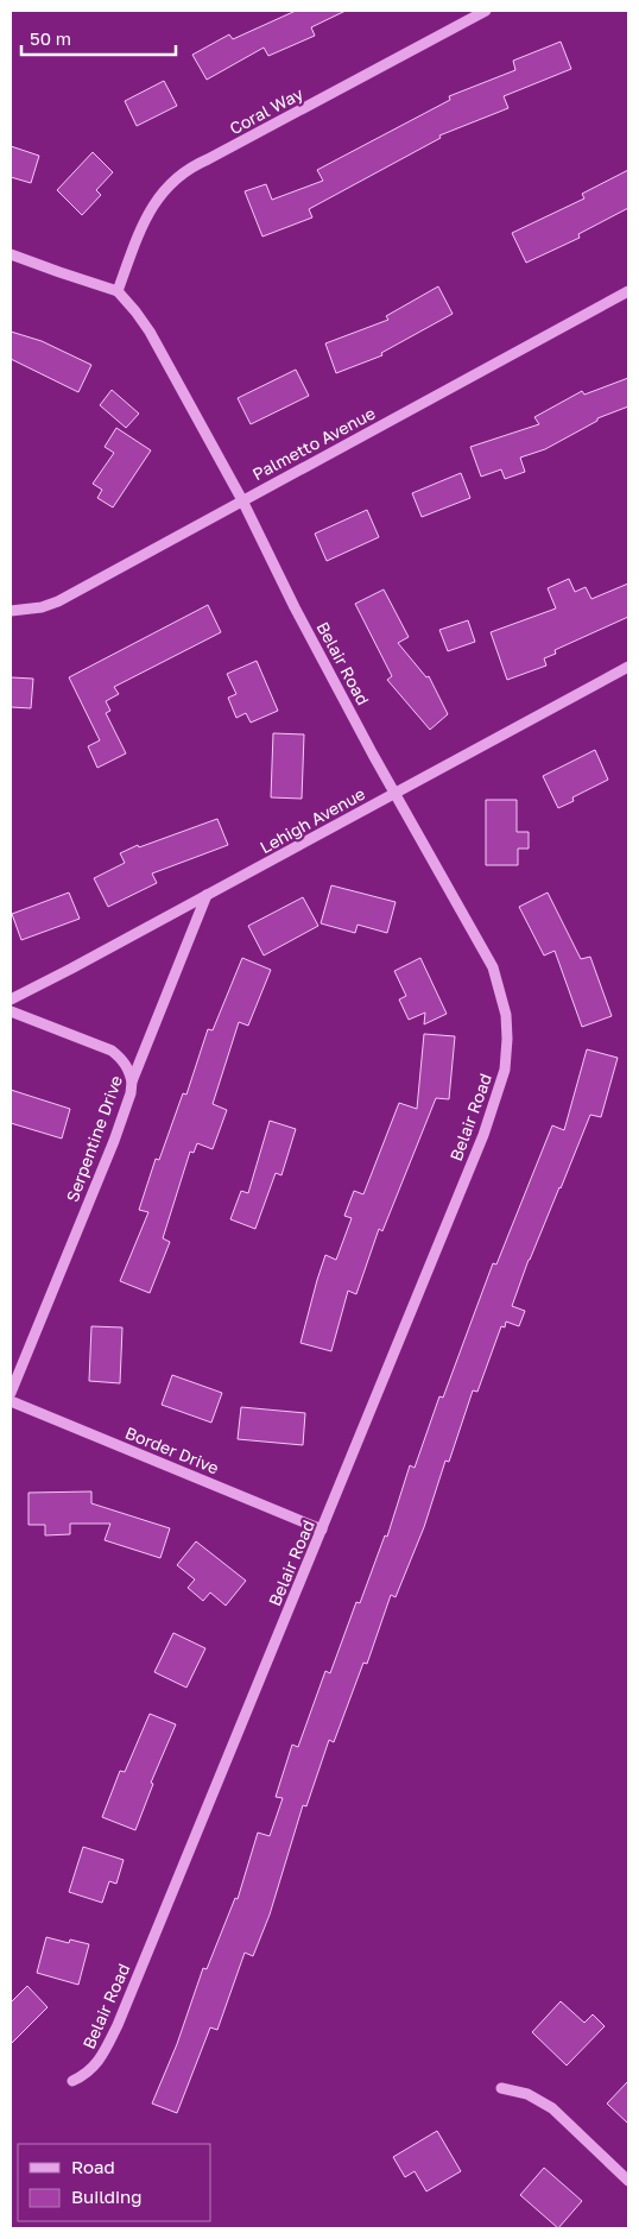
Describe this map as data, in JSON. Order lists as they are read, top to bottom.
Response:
{
  "streets": {
    "street": [
      "Coral Way",
      "Palmetto Avenue",
      "Belair Road",
      "Lehigh Avenue",
      "Serpentine Drive",
      "Border Drive"
    ]
  },
  "crossings": [
    ["Coral Way", "Belair Road"],
    ["Palmetto Avenue", "Belair Road"],
    ["Belair Road", "Lehigh Avenue"],
    ["Belair Road", "Border Drive"],
    ["Lehigh Avenue", "Serpentine Drive"]
  ],
  "legend": ["Road", "Building"],
  "scale_bar": "50 m"
}
